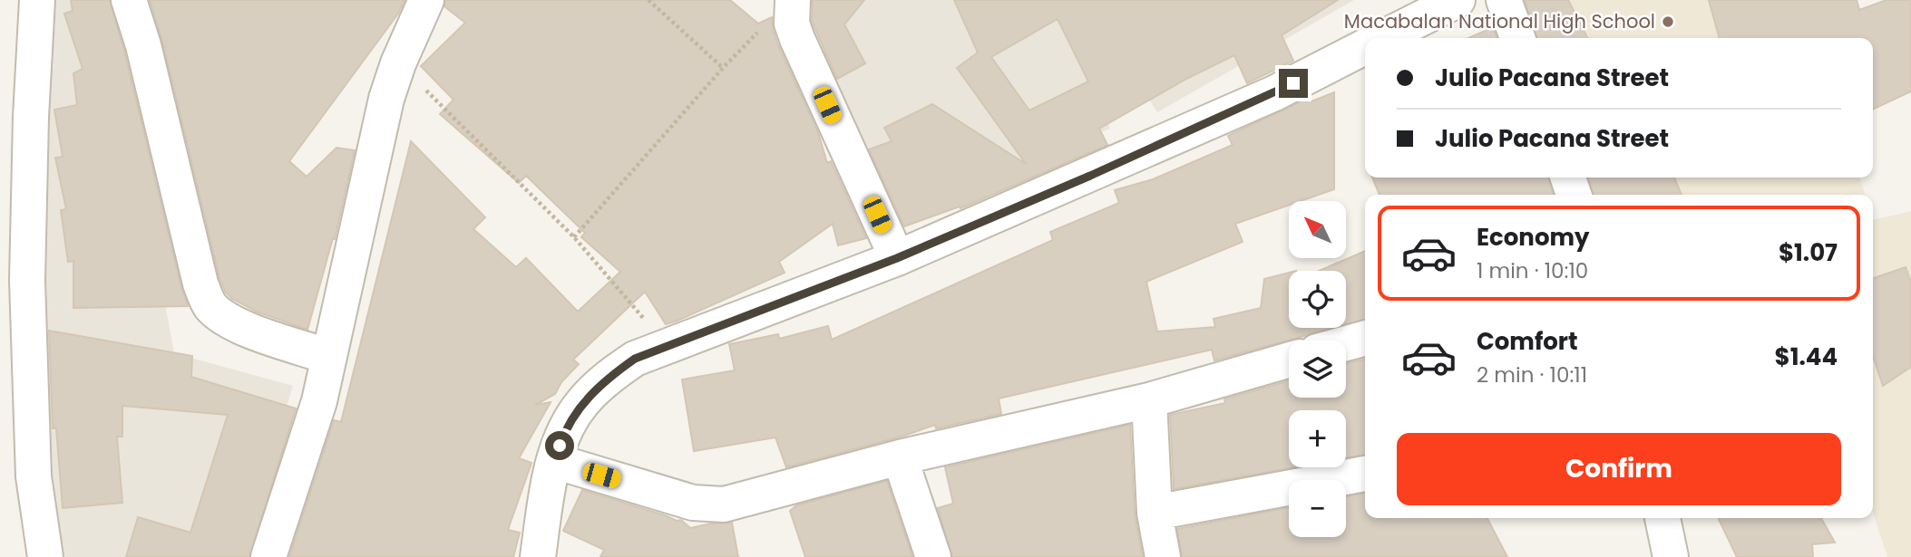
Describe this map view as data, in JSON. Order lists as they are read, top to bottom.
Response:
{
  "places": ["Macabalan National High School"],
  "north": "top left",
  "page": {
    "banner": ["Julio Pacana Street", "Julio Pacana Street"],
    "map_buttons": ["+", "−"],
    "list": [
      {
        "name": "Economy",
        "note": "1 min · 10:10",
        "value": "$1.07"
      },
      {
        "name": "Comfort",
        "note": "2 min · 10:11",
        "value": "$1.44"
      }
    ],
    "buttons": "Confirm"
  }
}
